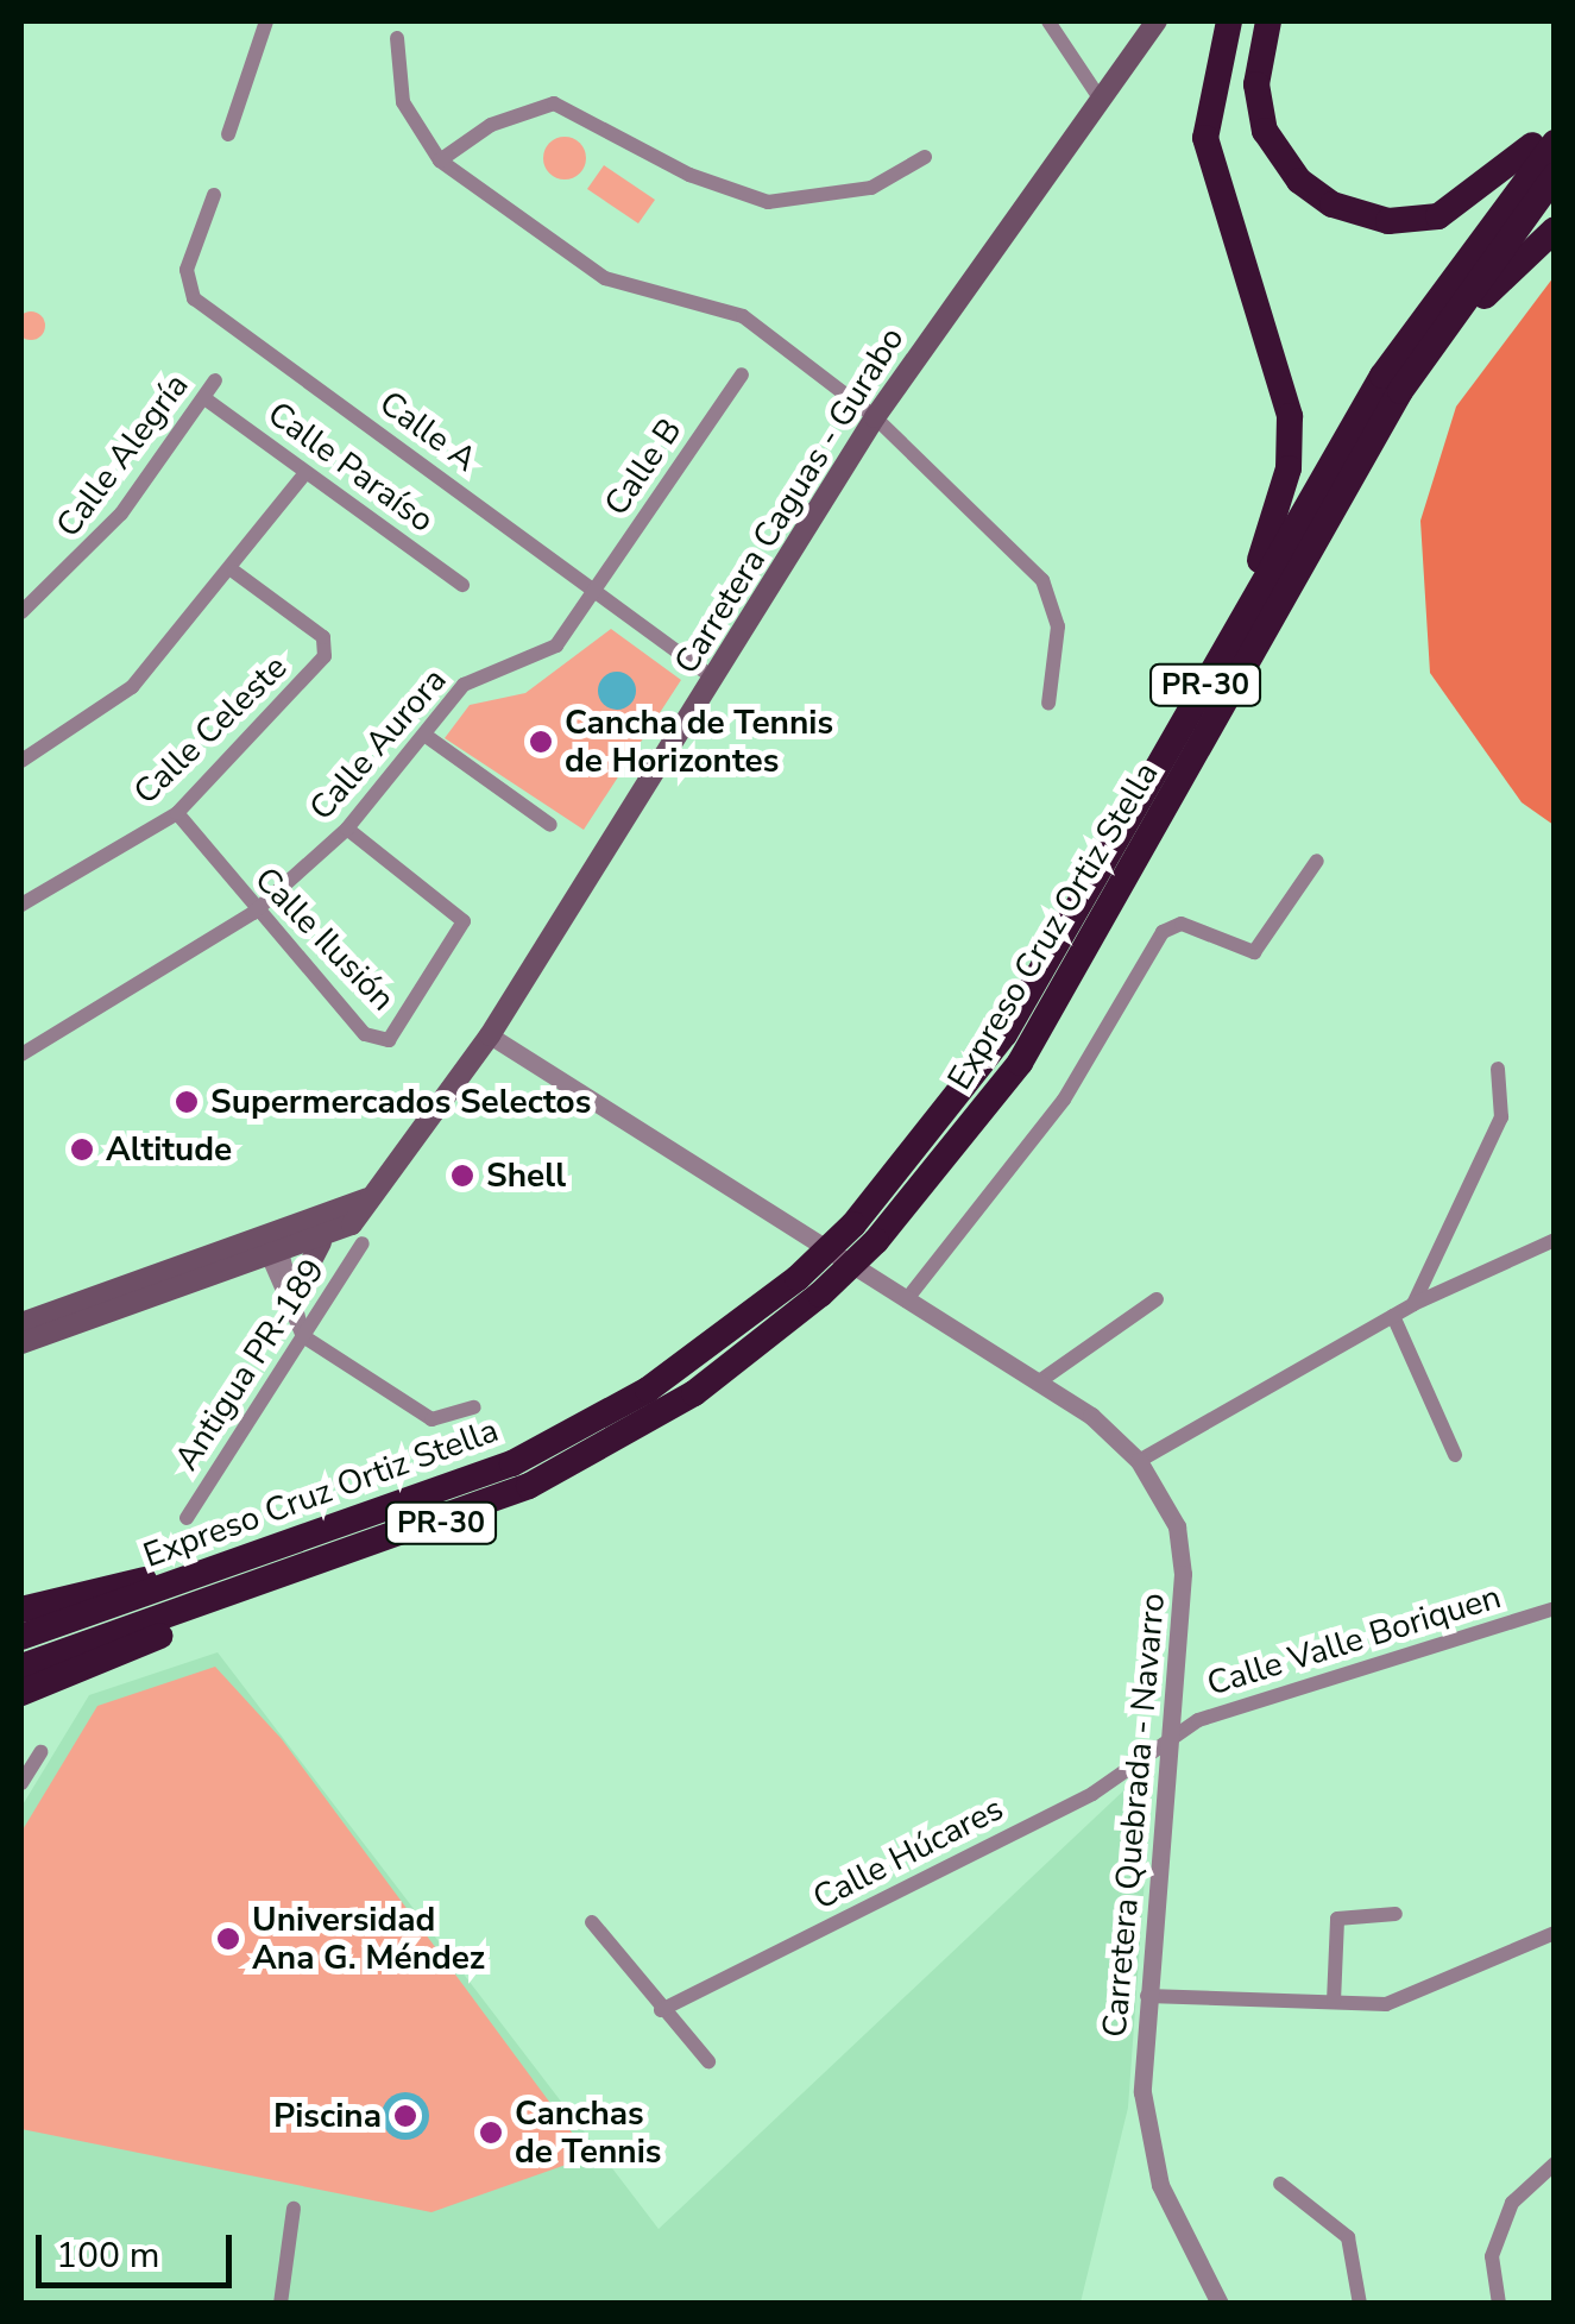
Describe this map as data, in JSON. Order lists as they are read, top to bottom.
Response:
{
  "streets": {
    "highway": ["PR-30", "Expreso Cruz Ortiz Stella"],
    "main road": ["Carretera Caguas - Gurabo"],
    "street": [
      "Calle A",
      "Calle Alegría",
      "Calle Paraíso",
      "Calle B",
      "Calle Celeste",
      "Calle Aurora",
      "Calle Ilusión",
      "Antigua PR-189",
      "Calle Valle Boriquen",
      "Carretera Quebrada - Navarro",
      "Calle Húcares"
    ]
  },
  "crossings": [
    ["Calle A", "Calle B"],
    ["Calle A", "Carretera Caguas - Gurabo"],
    ["Calle A", "Calle Aurora"],
    ["Calle Alegría", "Calle Paraíso"],
    ["Calle B", "Calle Aurora"],
    ["Carretera Caguas - Gurabo", "Carretera Quebrada - Navarro"],
    ["Calle Celeste", "Calle Ilusión"],
    ["Calle Aurora", "Calle Ilusión"],
    ["Calle Valle Boriquen", "Carretera Quebrada - Navarro"],
    ["Calle Valle Boriquen", "Calle Húcares"],
    ["Carretera Quebrada - Navarro", "Calle Húcares"]
  ],
  "places": [
    "Cancha de Tennis de Horizontes",
    "Supermercados Selectos",
    "Altitude",
    "Shell",
    "Universidad Ana G. Méndez",
    "Piscina",
    "Canchas de Tennis"
  ],
  "scale_bar": "100 m"
}
